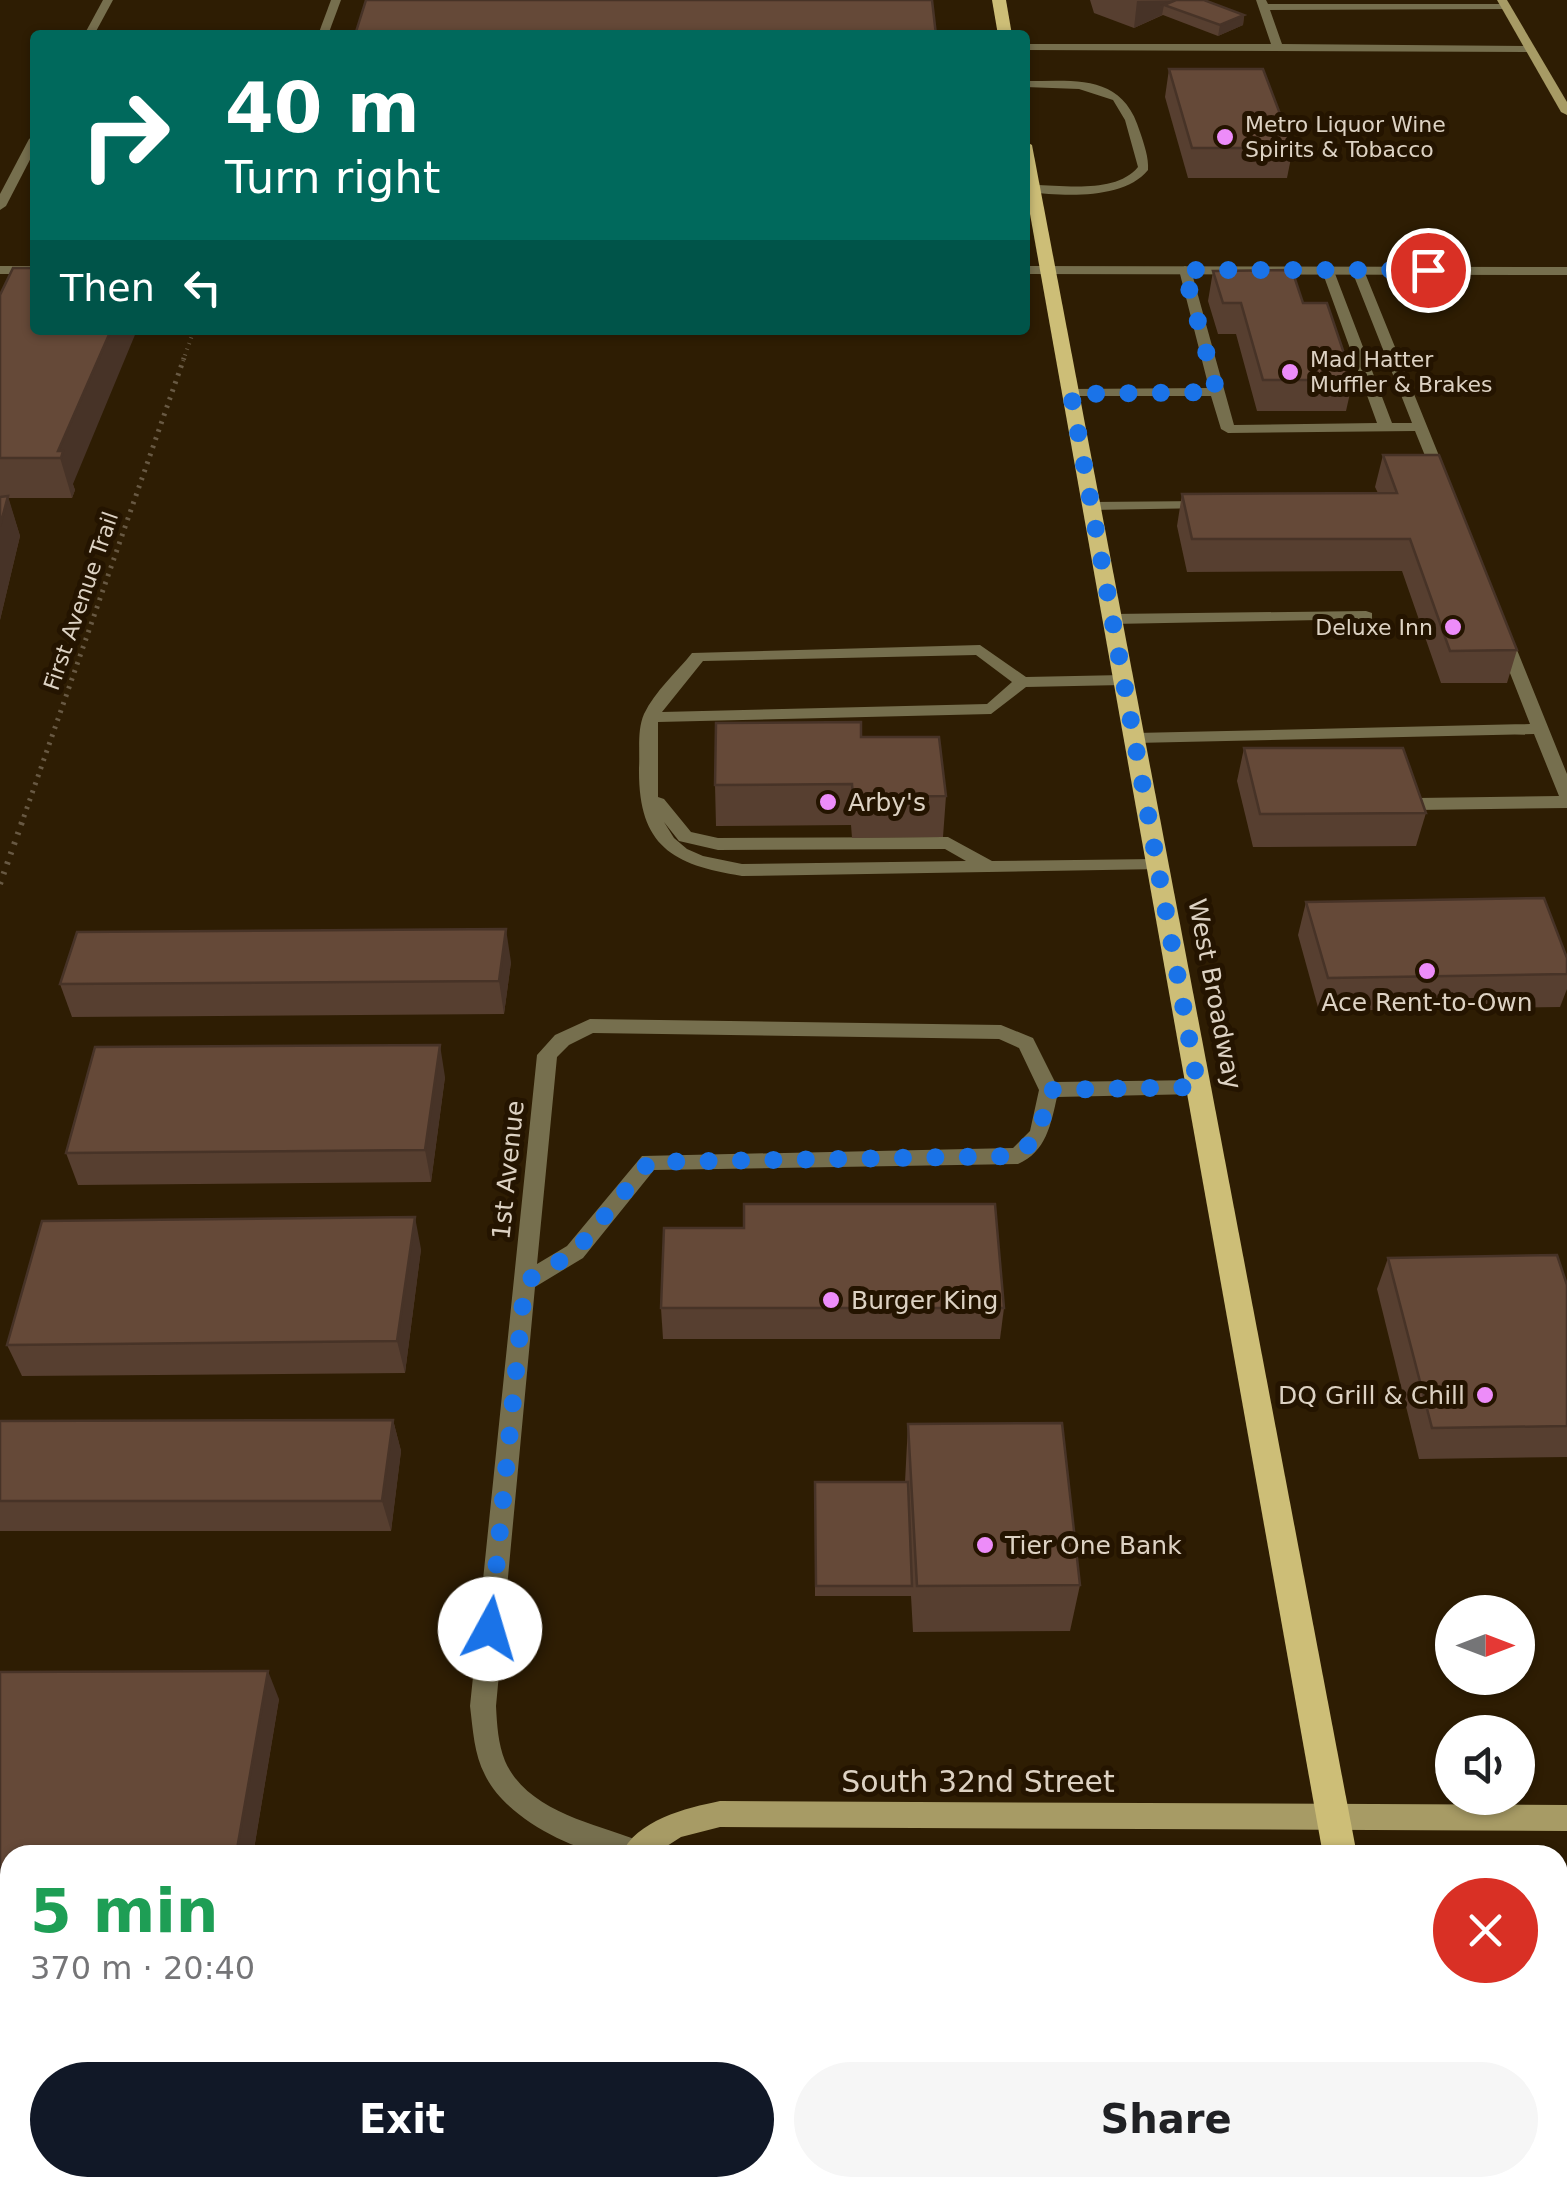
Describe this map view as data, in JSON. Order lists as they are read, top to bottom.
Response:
{
  "streets": {
    "main road": ["West Broadway"],
    "street": ["1st Avenue", "South 32nd Street"],
    "path": ["First Avenue Trail"]
  },
  "crossings": [
    ["West Broadway", "South 32nd Street"]
  ],
  "places": [
    "Metro Liquor Wine Spirits & Tobacco",
    "Mad Hatter Muffler & Brakes",
    "Deluxe Inn",
    "Arby's",
    "Ace Rent-to-Own",
    "Burger King",
    "DQ Grill & Chill",
    "Tier One Bank"
  ],
  "north": "right",
  "page": {
    "turn": ["40 m", "Turn right"],
    "then": "Then",
    "heading": ["5 min", "370 m · 20:40"],
    "buttons": ["Exit", "Share"]
  }
}
